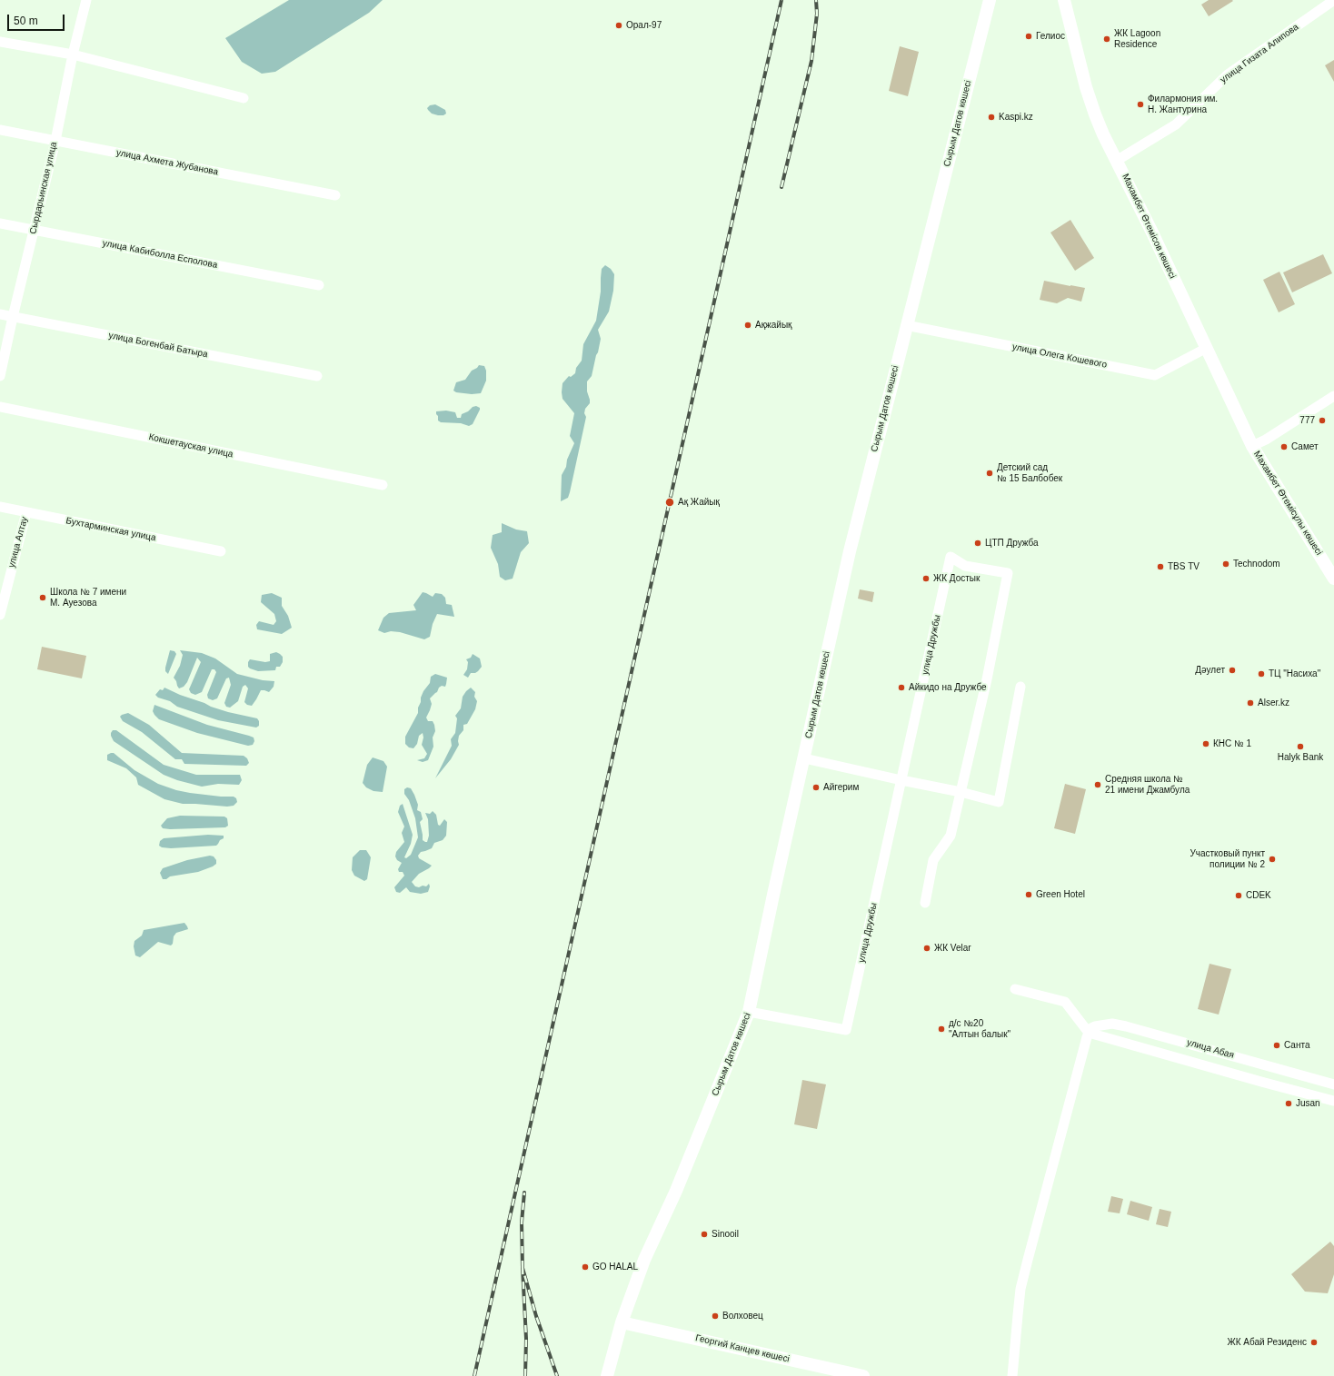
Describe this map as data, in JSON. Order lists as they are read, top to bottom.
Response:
{
  "streets": {
    "main road": [
      "Сырым Датов көшесі",
      "Махамбет Өтемісов көшесі",
      "Махамбет Өтемісұлы көшесі",
      "Георгий Канцев көшесі"
    ],
    "street": [
      "улица Гизата Алипова",
      "улица Ахмета Жубанова",
      "Сырдарьинская улица",
      "улица Кабиболла Есполова",
      "улица Богенбай Батыра",
      "улица Олега Кошевого",
      "Кокшетауская улица",
      "Бухтарминская улица",
      "улица Алтау",
      "улица Дружбы",
      "улица Абая"
    ]
  },
  "crossings": [
    ["улица Гизата Алипова", "Махамбет Өтемісов көшесі"],
    ["Сырым Датов көшесі", "улица Олега Кошевого"],
    ["Сырым Датов көшесі", "улица Дружбы"],
    ["Сырым Датов көшесі", "Георгий Канцев көшесі"],
    ["улица Ахмета Жубанова", "Сырдарьинская улица"],
    ["Сырдарьинская улица", "улица Кабиболла Есполова"],
    ["Сырдарьинская улица", "улица Богенбай Батыра"],
    ["Махамбет Өтемісов көшесі", "улица Олега Кошевого"],
    ["Махамбет Өтемісов көшесі", "Махамбет Өтемісұлы көшесі"],
    ["Бухтарминская улица", "улица Алтау"]
  ],
  "places": [
    "Орал-97",
    "Гелиос",
    "ЖК Lagoon Residence",
    "Филармония им. Н. Жантурина",
    "Kaspi.kz",
    "Ақжайық",
    "777",
    "Самет",
    "Детский сад № 15 Балбобек",
    "Ақ Жайық",
    "ЦТП Дружба",
    "Technodom",
    "TBS TV",
    "ЖК Достык",
    "Школа № 7 имени М. Ауезова",
    "Дәулет",
    "ТЦ \"Насиха\"",
    "Айкидо на Дружбе",
    "Alser.kz",
    "КНС № 1",
    "Halyk Bank",
    "Средняя школа № 21 имени Джамбула",
    "Айгерим",
    "Участковый пункт полиции № 2",
    "Green Hotel",
    "CDEK",
    "ЖК Velar",
    "д/с №20 \"Алтын балык\"",
    "Санта",
    "Jusan",
    "Sinooil",
    "GO HALAL",
    "Волховец",
    "ЖК Абай Резиденс"
  ],
  "scale_bar": "50 m"
}
